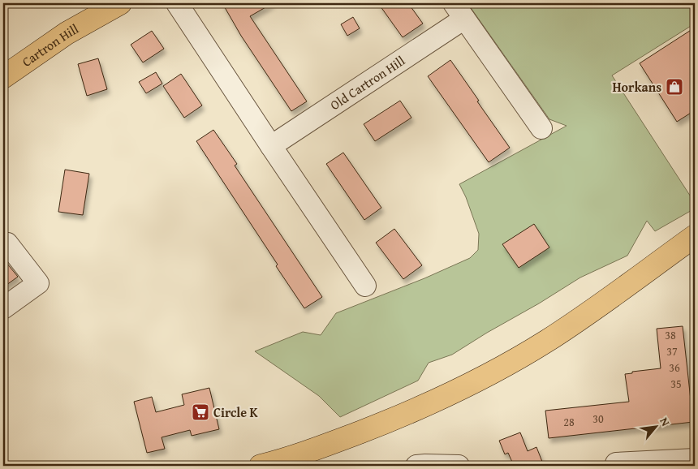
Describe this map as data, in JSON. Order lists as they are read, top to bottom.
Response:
{
  "streets": {
    "main road": ["Cartron Hill"],
    "street": ["Old Cartron Hill"]
  },
  "places": {
    "shop": ["Horkans"],
    "supermarket": ["Circle K"]
  },
  "house_numbers": [
    "38",
    "37",
    "36",
    "35",
    "30",
    "28"
  ],
  "north": "top right"
}
